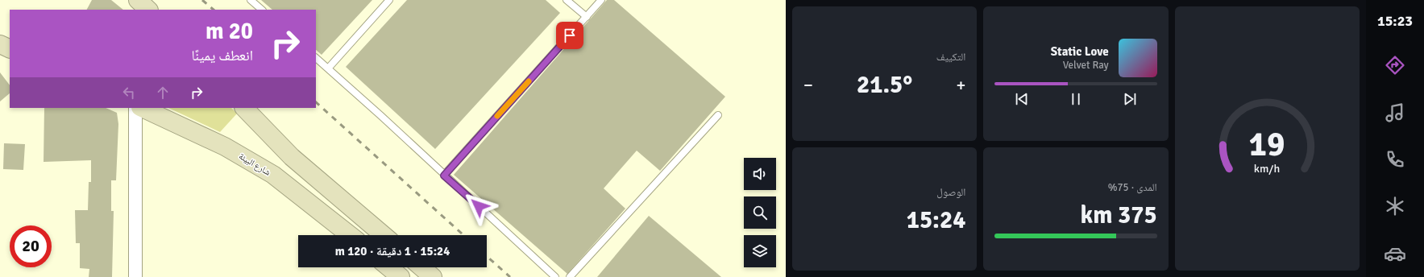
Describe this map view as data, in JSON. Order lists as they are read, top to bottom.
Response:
{
  "streets": {
    "main road": ["شارع البيئة"]
  },
  "page": {
    "tabs": "15:23",
    "tile": [
      "التكييف",
      ["المدى · 75%", "375 km"],
      ["الوصول", "15:24"]
    ],
    "turn": ["20 m", "انعطف يمينًا"],
    "song": ["Static Love", "Velvet Ray"],
    "heat": ["−", "21.5°", "+"],
    "limit": "20",
    "trip": "15:24 · 1 دقيقة · 120 m",
    "gauge": ["19", "km/h"]
  }
}
